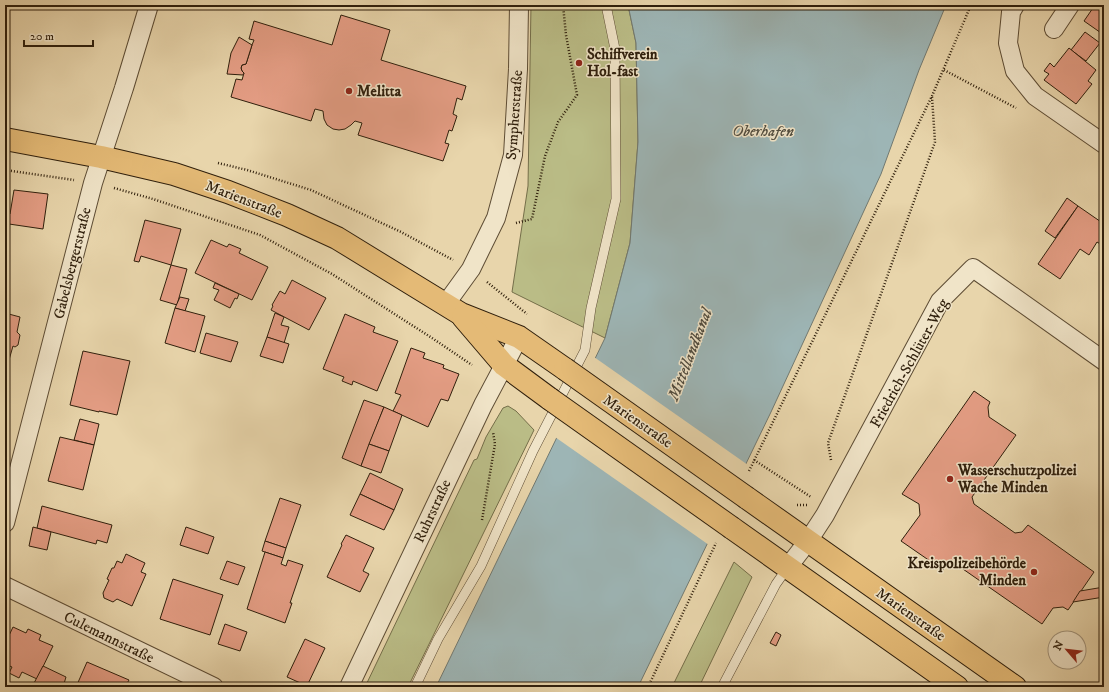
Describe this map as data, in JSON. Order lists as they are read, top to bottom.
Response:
{
  "streets": {
    "main road": ["Marienstraße"],
    "street": [
      "Sympherstraße",
      "Gabelsbergerstraße",
      "Friedrich-Schlüter-Weg",
      "Ruhrstraße",
      "Culemannstraße"
    ]
  },
  "crossings": [
    ["Sympherstraße", "Marienstraße"],
    ["Marienstraße", "Gabelsbergerstraße"],
    ["Marienstraße", "Friedrich-Schlüter-Weg"],
    ["Marienstraße", "Ruhrstraße"]
  ],
  "water": ["Oberhafen", "Mittellandkanal"],
  "places": [
    "Schiffverein Hol-fast",
    "Melitta",
    "Wasserschutzpolizei Wache Minden",
    "Kreispolizeibehörde Minden"
  ],
  "scale_bar": "20 m",
  "north": "top left"
}
